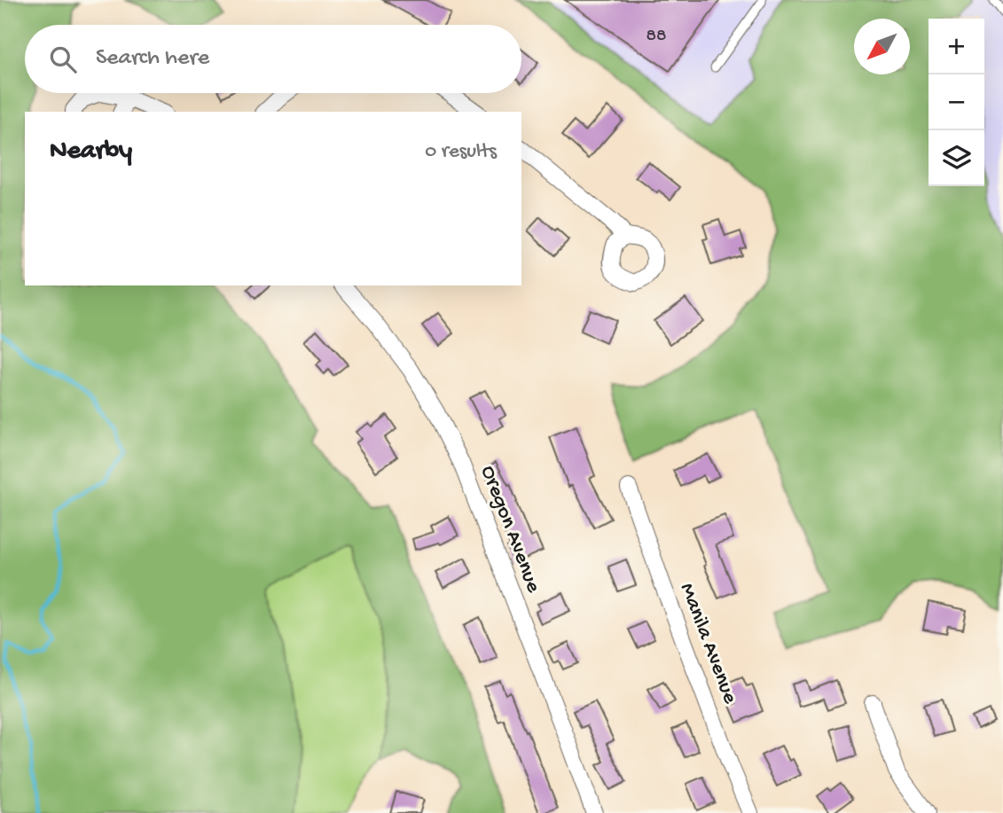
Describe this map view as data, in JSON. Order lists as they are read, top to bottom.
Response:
{
  "streets": {
    "street": ["Oregon Avenue", "Manila Avenue"]
  },
  "house_numbers": ["88"],
  "north": "bottom left",
  "page": {
    "map_buttons": ["+", "−"],
    "search": "Search here",
    "heading": ["Nearby", "0 results"]
  }
}
